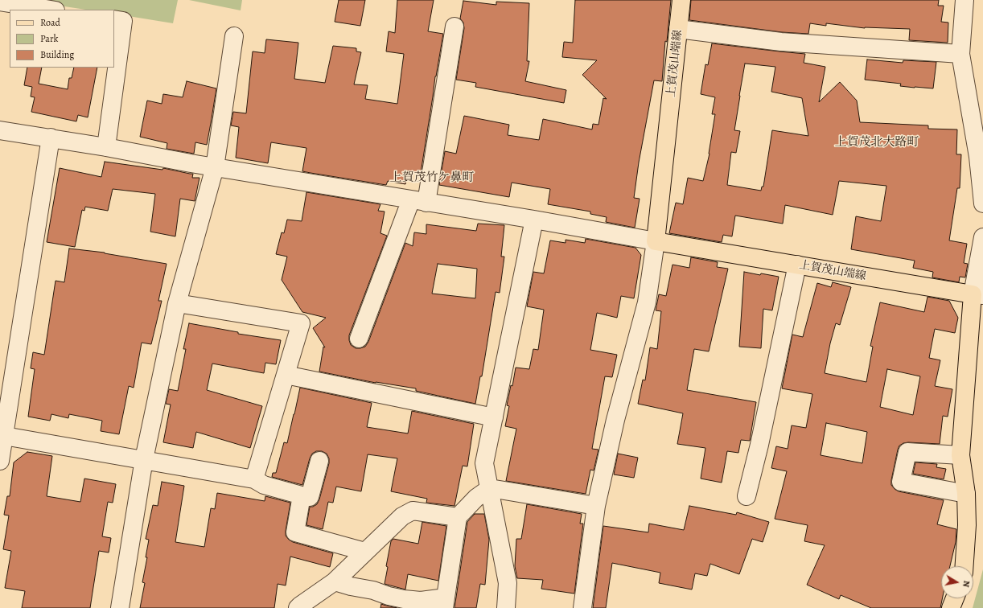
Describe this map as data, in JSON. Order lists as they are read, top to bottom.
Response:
{
  "streets": {
    "main road": ["上賀茂山端線"]
  },
  "districts": ["上賀茂北大路町", "上賀茂竹ケ鼻町"],
  "legend": ["Road", "Park", "Building"],
  "north": "right"
}
